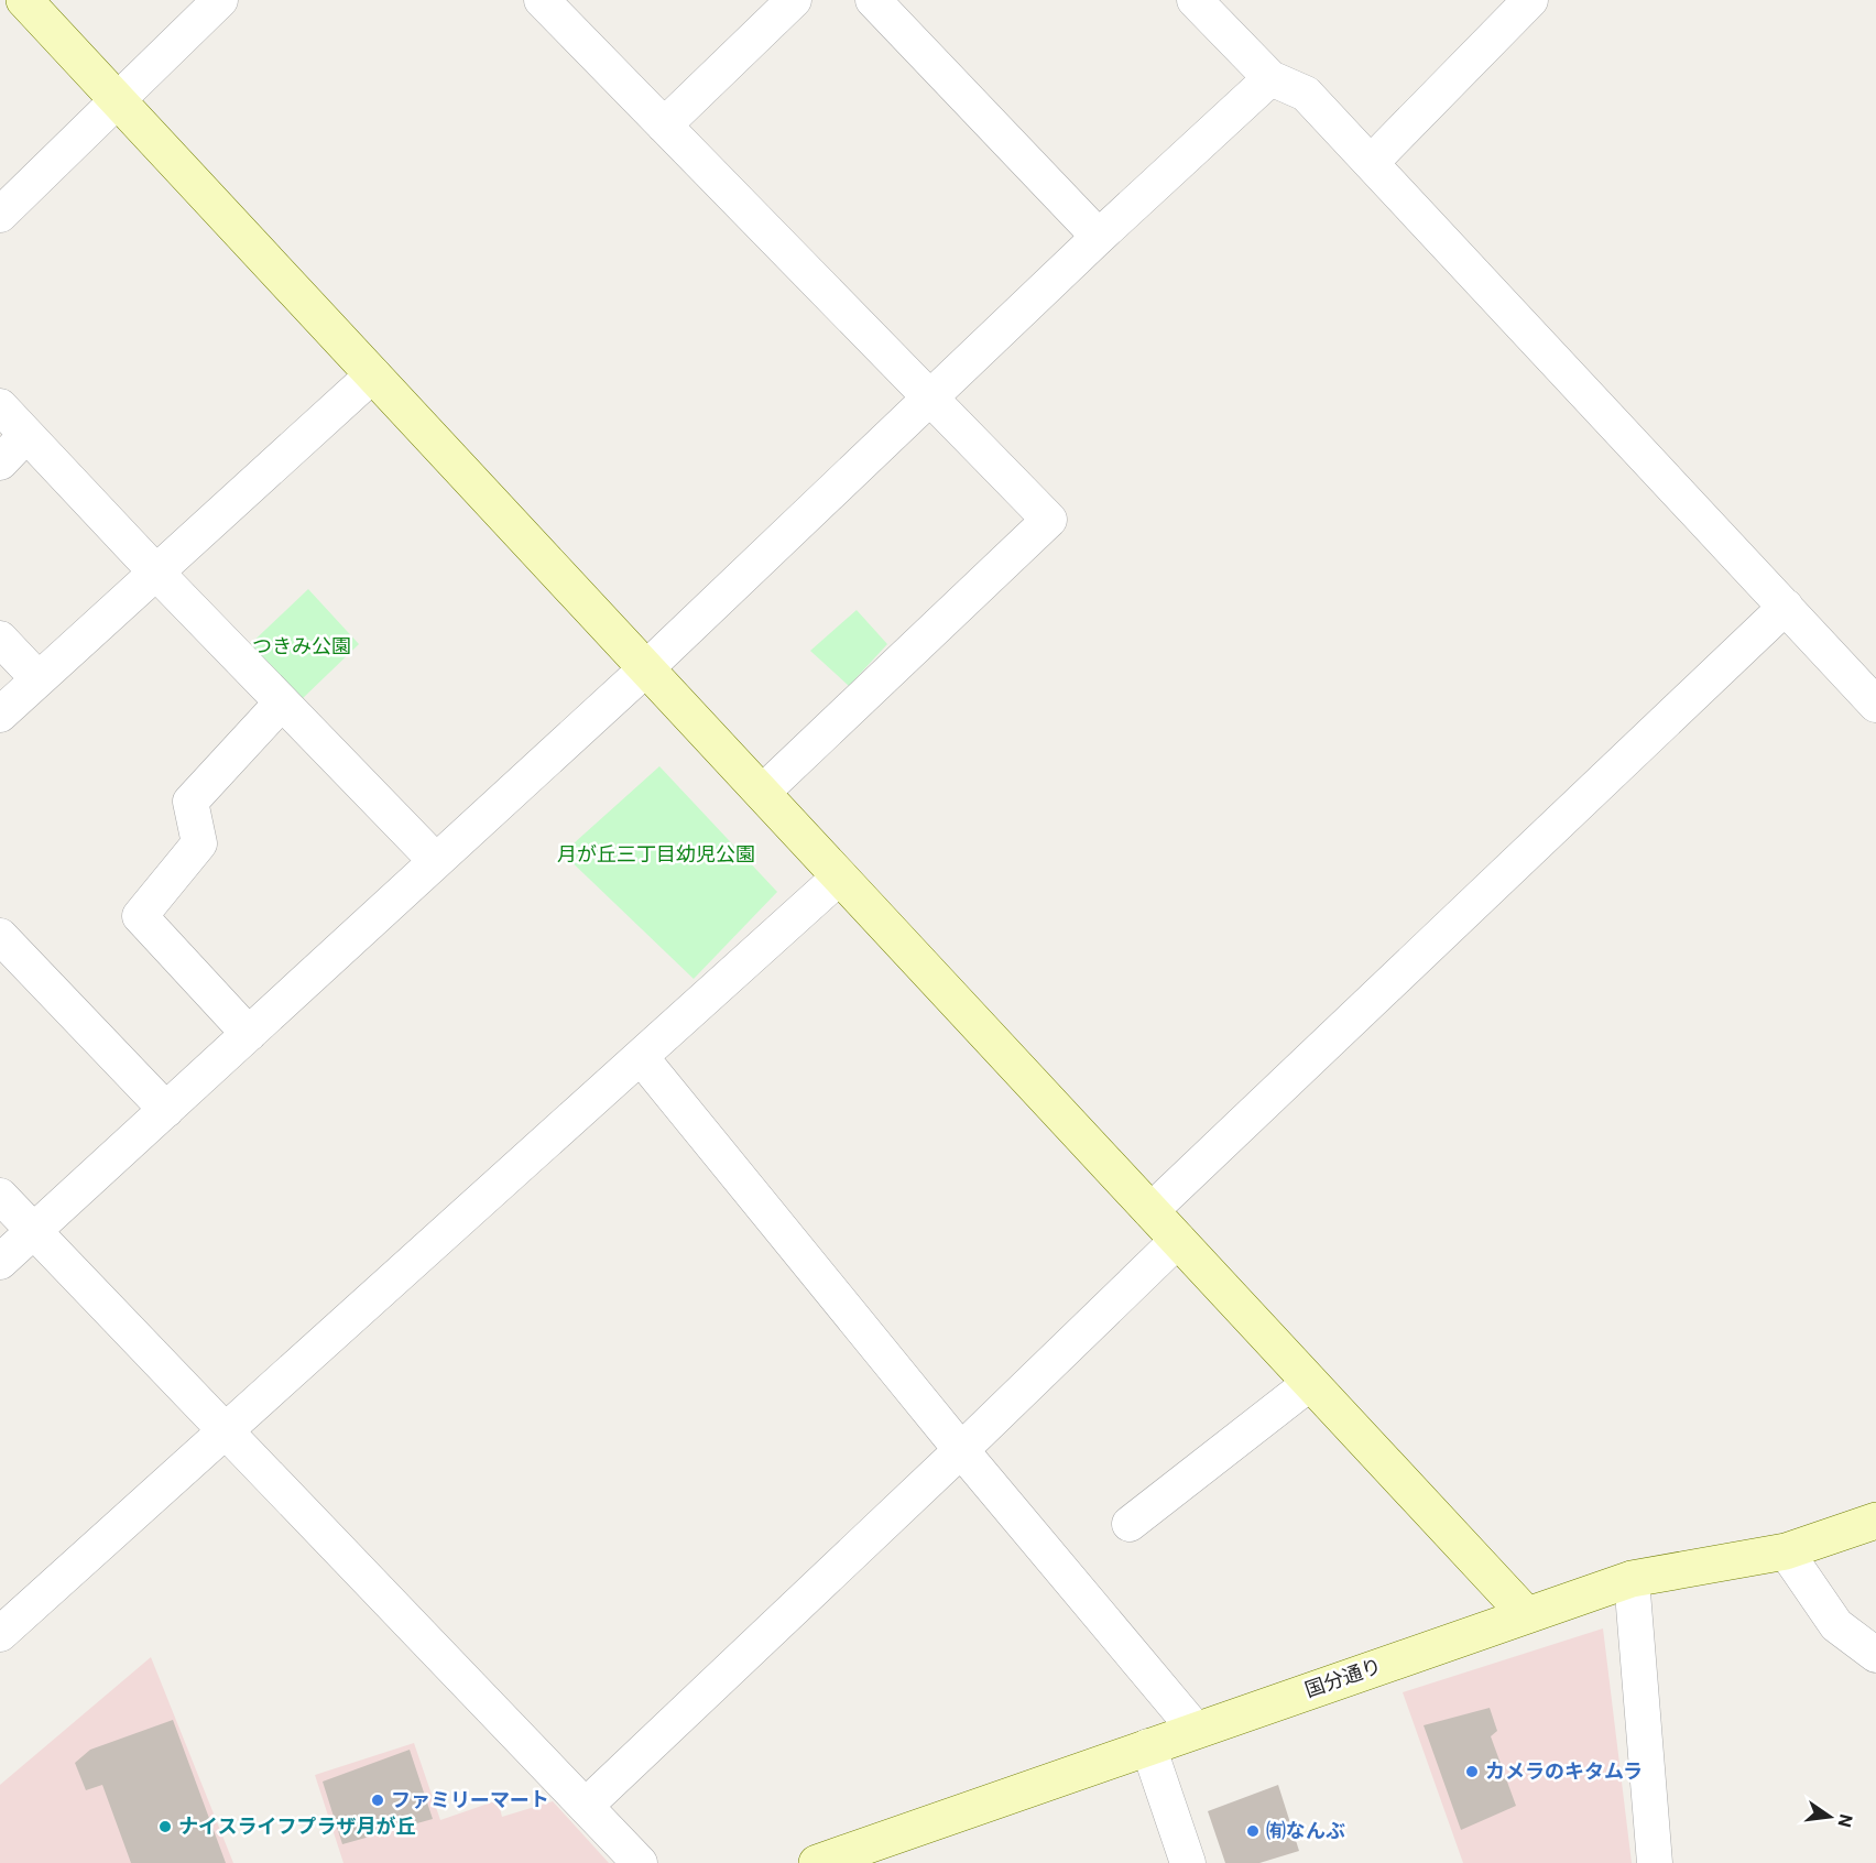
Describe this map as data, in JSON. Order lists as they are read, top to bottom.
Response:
{
  "streets": {
    "street": ["国分通り"]
  },
  "parks": ["つきみ公園", "月が丘三丁目幼児公園"],
  "places": [
    "カメラのキタムラ",
    "ファミリーマート",
    "ナイスライフプラザ月が丘",
    "㈲なんぶ"
  ],
  "north": "right"
}
